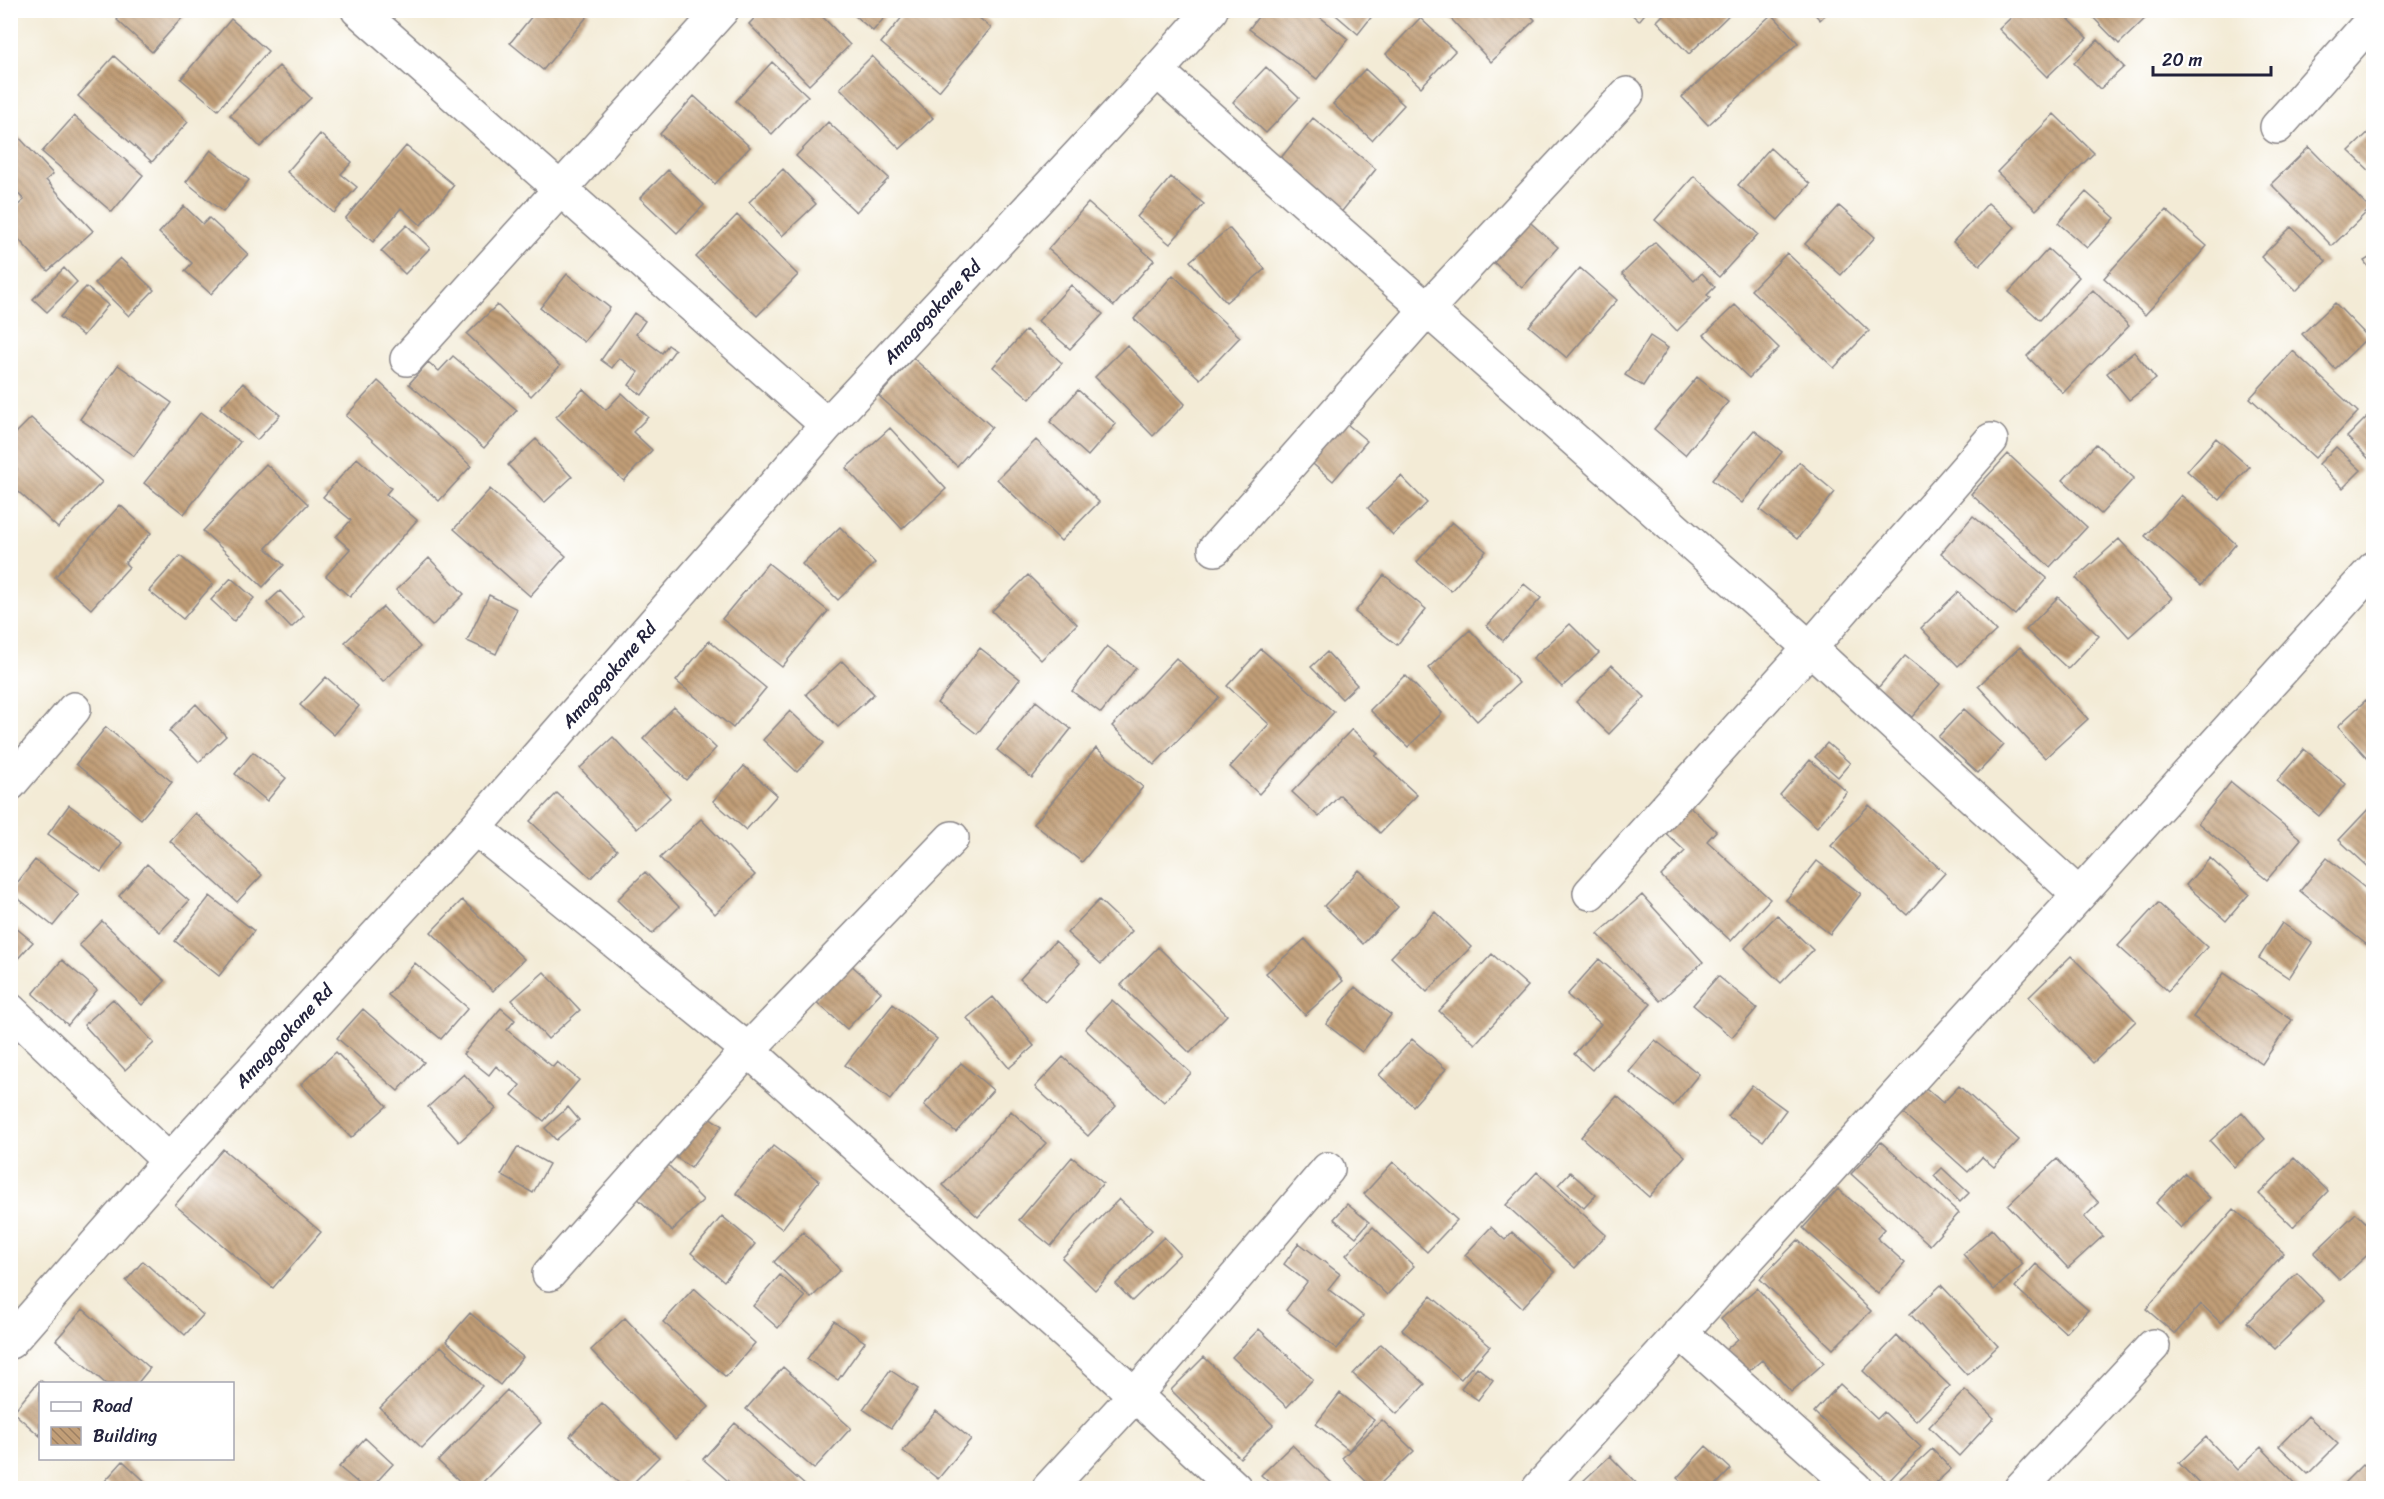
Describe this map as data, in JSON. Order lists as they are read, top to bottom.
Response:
{
  "streets": {
    "street": ["Amagogokane Rd"]
  },
  "legend": ["Road", "Building"],
  "scale_bar": "20 m"
}
